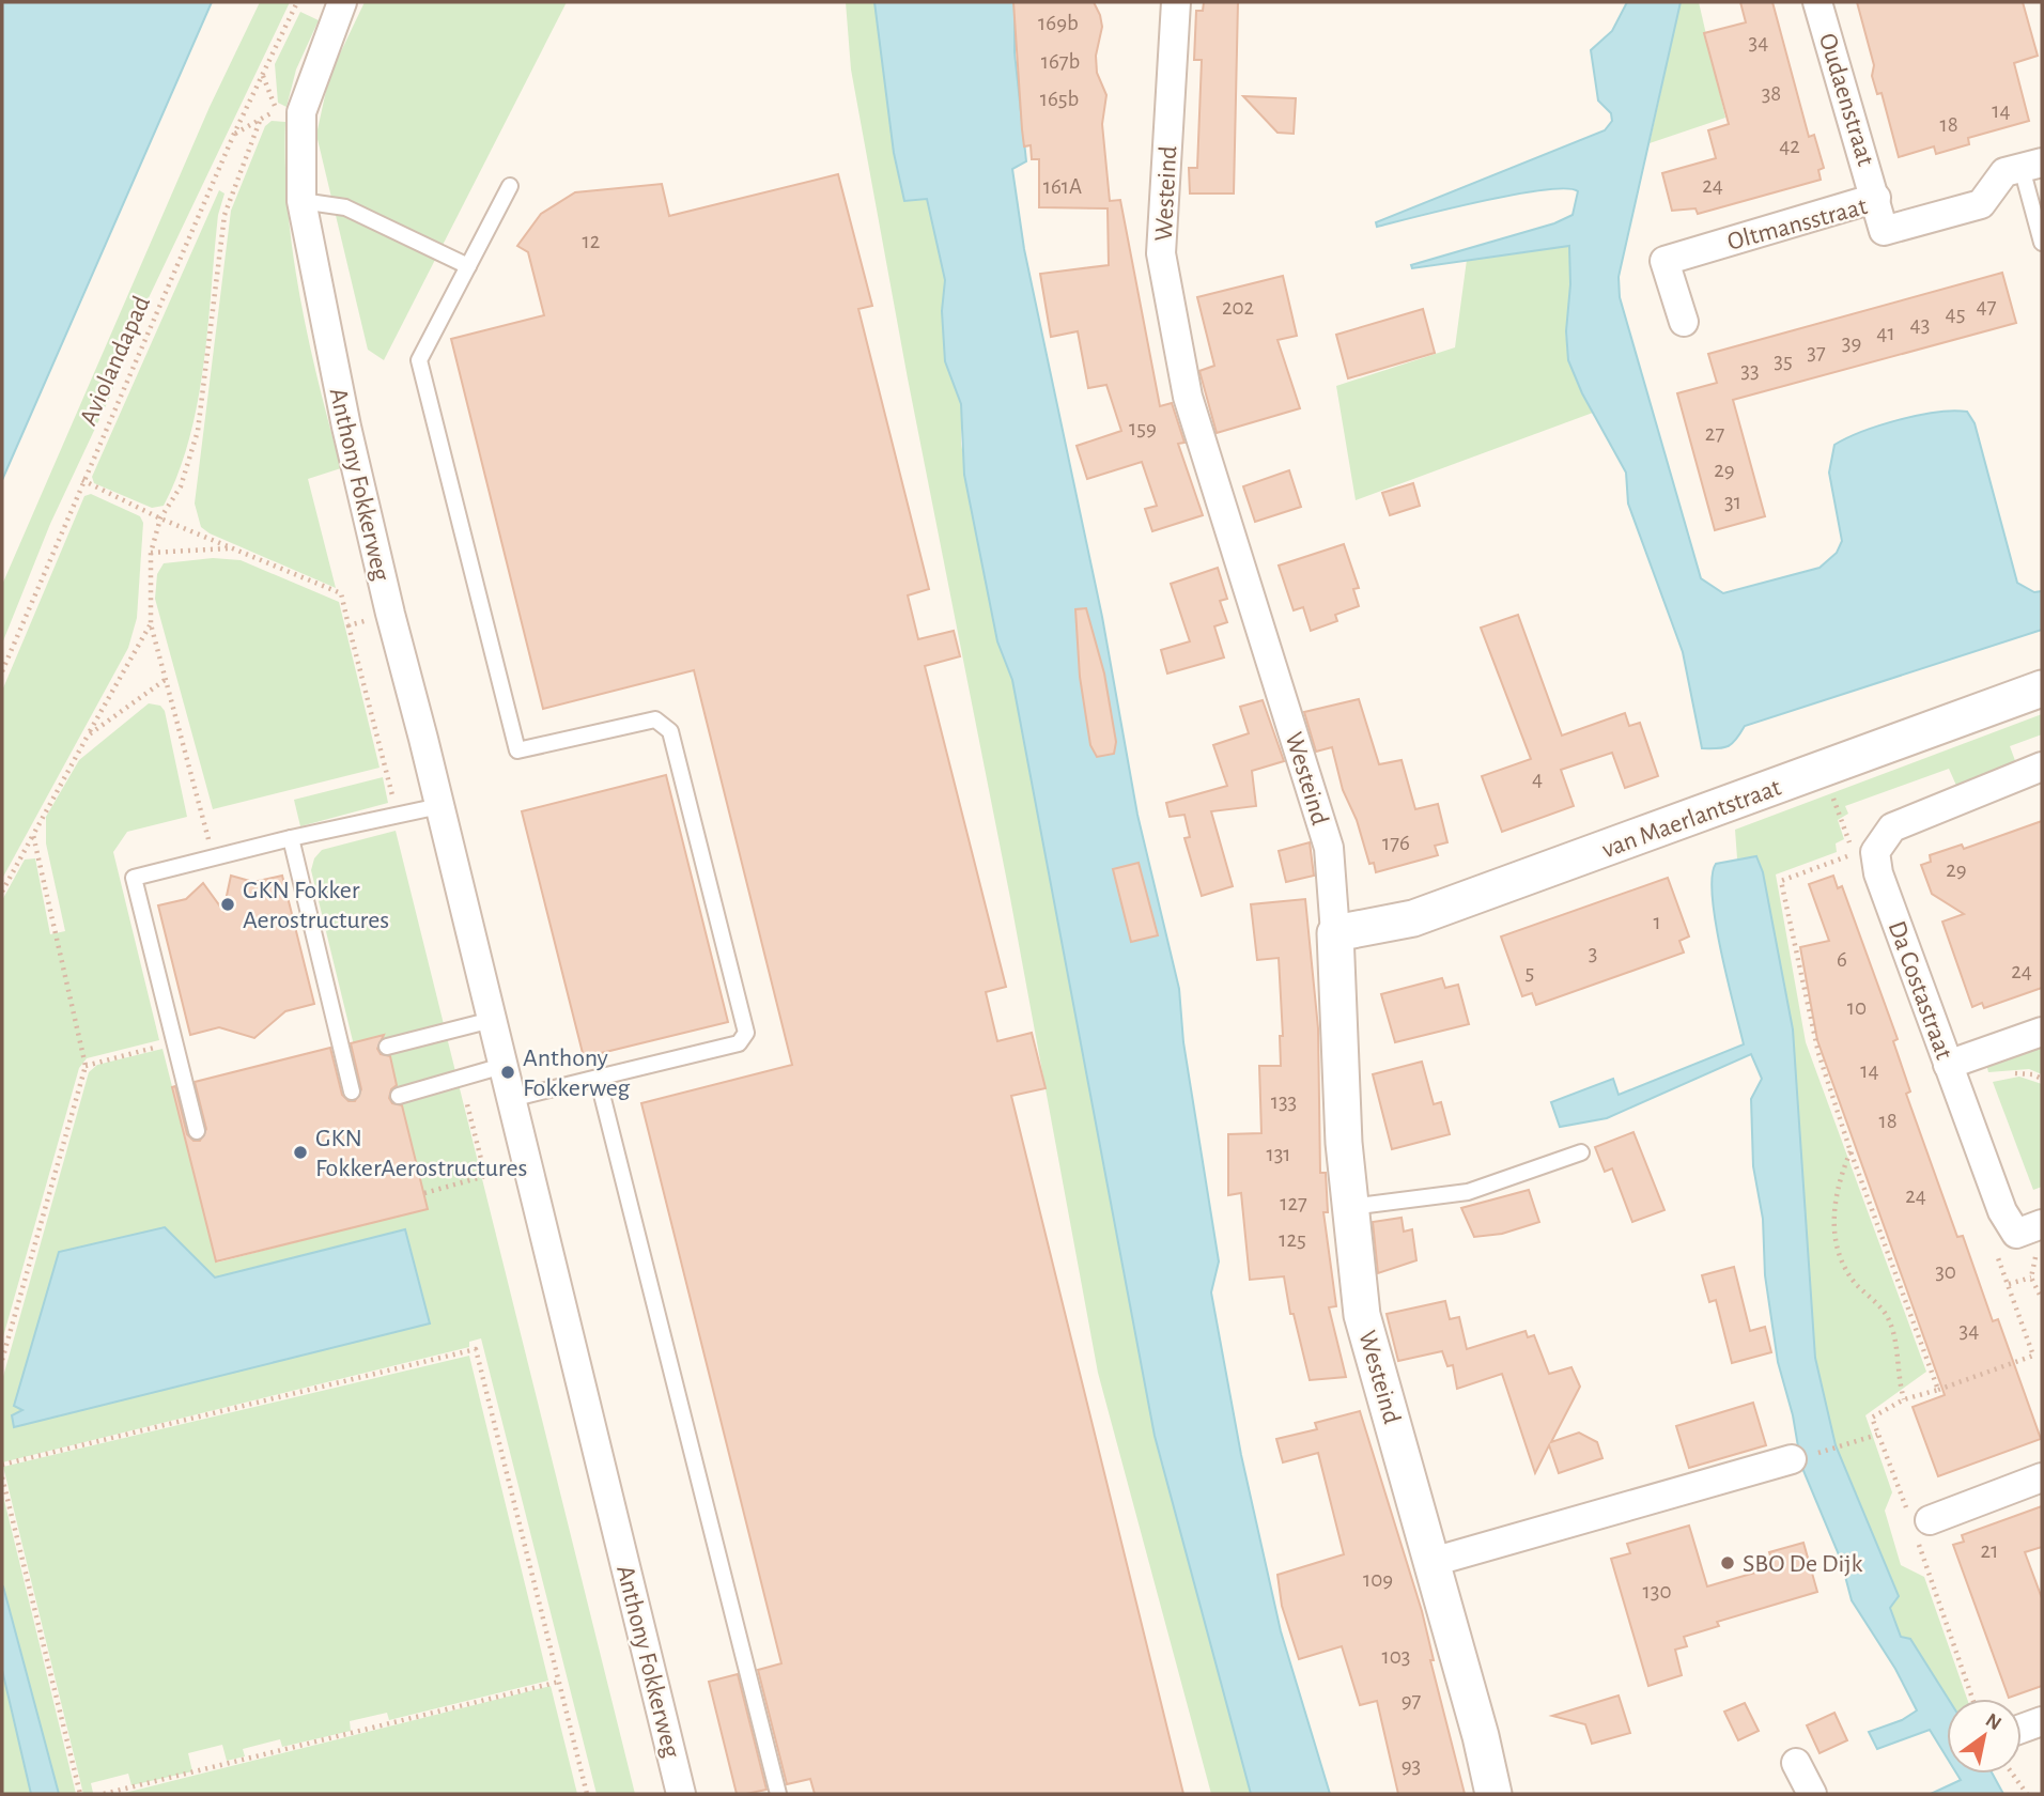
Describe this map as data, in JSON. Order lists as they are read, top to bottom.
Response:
{
  "streets": {
    "street": [
      "Oudaenstraat",
      "Westeind",
      "Oltmansstraat",
      "Anthony Fokkerweg",
      "van Maerlantstraat",
      "Da Costastraat"
    ],
    "path": ["Aviolandapad"]
  },
  "crossings": [
    ["Oudaenstraat", "Oltmansstraat"],
    ["Westeind", "van Maerlantstraat"]
  ],
  "places": [
    "GKN Fokker Aerostructures",
    "Anthony Fokkerweg",
    "GKN FokkerAerostructures",
    "SBO De Dijk"
  ],
  "house_numbers": [
    "169b",
    "34",
    "167b",
    "38",
    "165b",
    "14",
    "18",
    "42",
    "24",
    "161A",
    "12",
    "47",
    "202",
    "45",
    "43",
    "41",
    "39",
    "37",
    "35",
    "33",
    "159",
    "27",
    "29",
    "31",
    "4",
    "176",
    "29",
    "1",
    "3",
    "6",
    "24",
    "5",
    "10",
    "14",
    "133",
    "18",
    "131",
    "24",
    "127",
    "125",
    "30",
    "34",
    "21",
    "109",
    "130",
    "103",
    "97",
    "93"
  ],
  "north": "top right"
}
